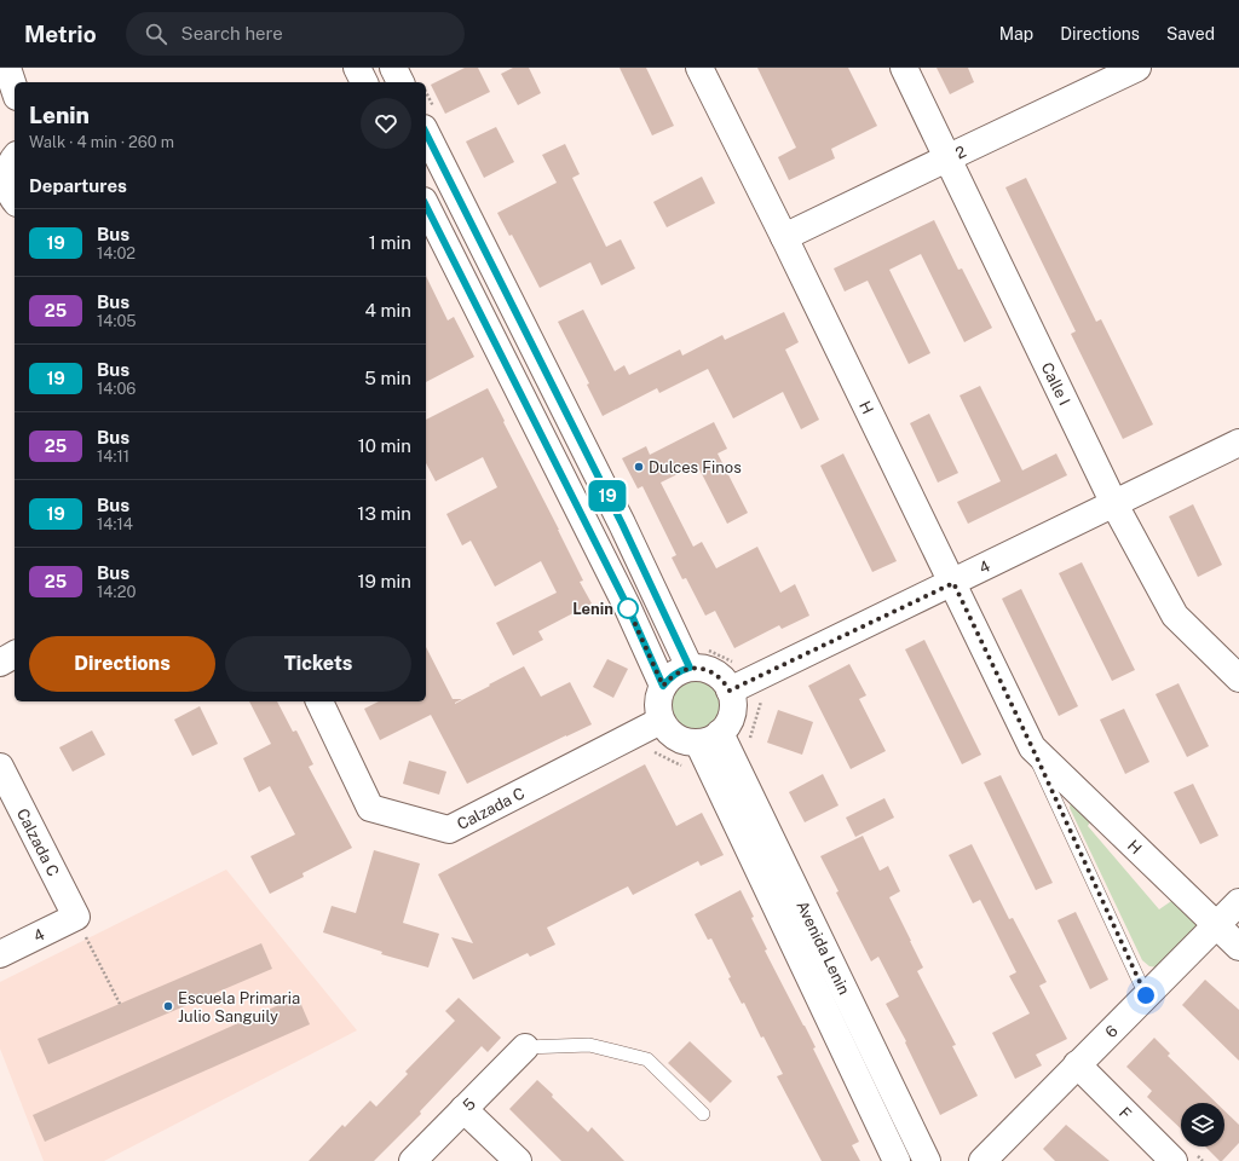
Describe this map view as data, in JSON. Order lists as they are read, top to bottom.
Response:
{
  "streets": {
    "street": [
      "2",
      "Calle I",
      "H",
      "4",
      "Calzada C",
      "Avenida Lenin",
      "6",
      "5",
      "F"
    ]
  },
  "crossings": [
    ["2", "Calle I"],
    ["2", "H"],
    ["Calle I", "4"],
    ["H", "4"],
    ["H", "6"],
    ["4", "Calzada C"],
    ["4", "Avenida Lenin"],
    ["Calzada C", "Avenida Lenin"],
    ["6", "F"]
  ],
  "places": ["Dulces Finos", "Lenin", "Escuela Primaria Julio Sanguily"],
  "lines": ["bus line 19"],
  "page": {
    "header": "Metrio",
    "search": "Search here",
    "nav": ["Map", "Directions", "Saved"],
    "on_map": "19",
    "heading": [
      ["Lenin", "Walk · 4 min · 260 m"],
      "Departures"
    ],
    "list": [
      {
        "mark": "19",
        "name": "Bus",
        "note": "14:02",
        "value": "1 min"
      },
      {
        "mark": "25",
        "name": "Bus",
        "note": "14:05",
        "value": "4 min"
      },
      {
        "mark": "19",
        "name": "Bus",
        "note": "14:06",
        "value": "5 min"
      },
      {
        "mark": "25",
        "name": "Bus",
        "note": "14:11",
        "value": "10 min"
      },
      {
        "mark": "19",
        "name": "Bus",
        "note": "14:14",
        "value": "13 min"
      },
      {
        "mark": "25",
        "name": "Bus",
        "note": "14:20",
        "value": "19 min"
      }
    ],
    "buttons": ["Directions", "Tickets"]
  }
}
